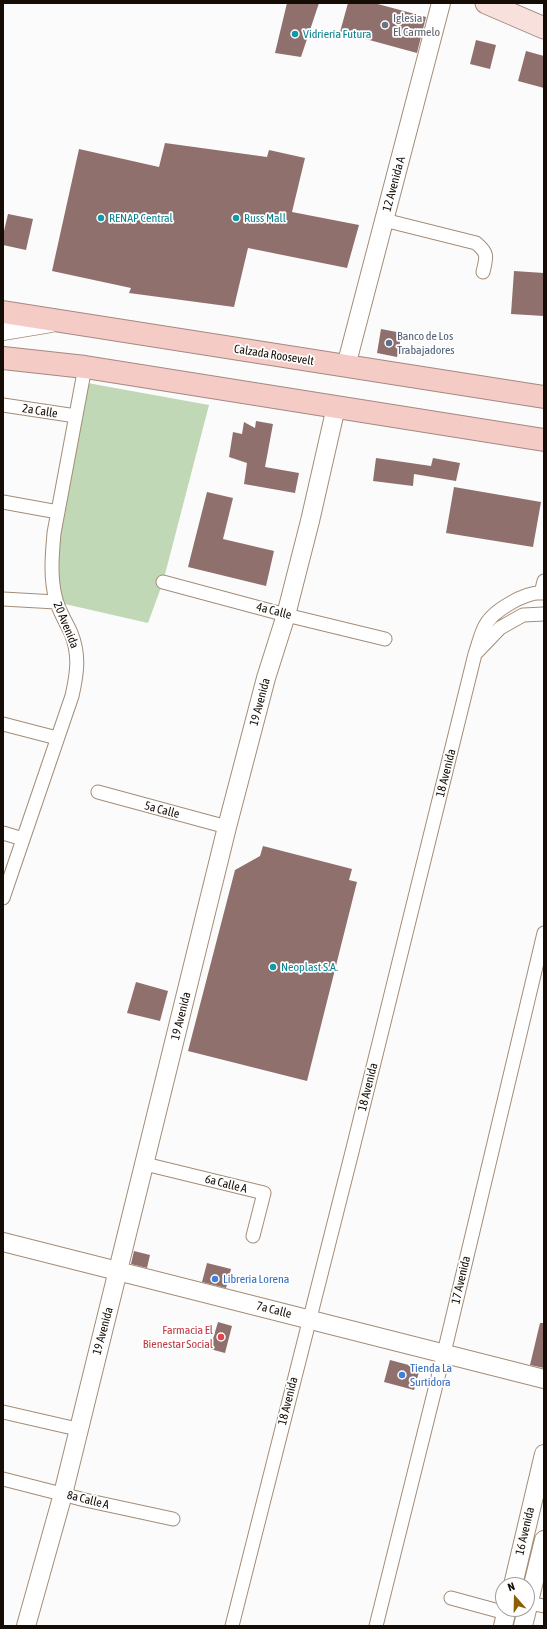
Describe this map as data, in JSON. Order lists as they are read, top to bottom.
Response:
{
  "streets": {
    "highway": ["Calzada Roosevelt"],
    "street": [
      "12 Avenida A",
      "2a Calle",
      "4a Calle",
      "20 Avenida",
      "19 Avenida",
      "18 Avenida",
      "5a Calle",
      "6a Calle A",
      "17 Avenida",
      "7a Calle",
      "8a Calle A",
      "16 Avenida"
    ]
  },
  "crossings": [
    ["12 Avenida A", "Calzada Roosevelt"],
    ["2a Calle", "20 Avenida"],
    ["4a Calle", "19 Avenida"],
    ["19 Avenida", "5a Calle"],
    ["19 Avenida", "6a Calle A"],
    ["19 Avenida", "7a Calle"],
    ["19 Avenida", "8a Calle A"],
    ["18 Avenida", "7a Calle"],
    ["17 Avenida", "7a Calle"]
  ],
  "places": [
    "Iglesia El Carmelo",
    "Vidriería Futura",
    "RENAP Central",
    "Russ Mall",
    "Banco de Los Trabajadores",
    "Neoplast S.A.",
    "Libreria Lorena",
    "Farmacia El Bienestar Social",
    "Tienda La Surtidora"
  ],
  "north": "top"
}
